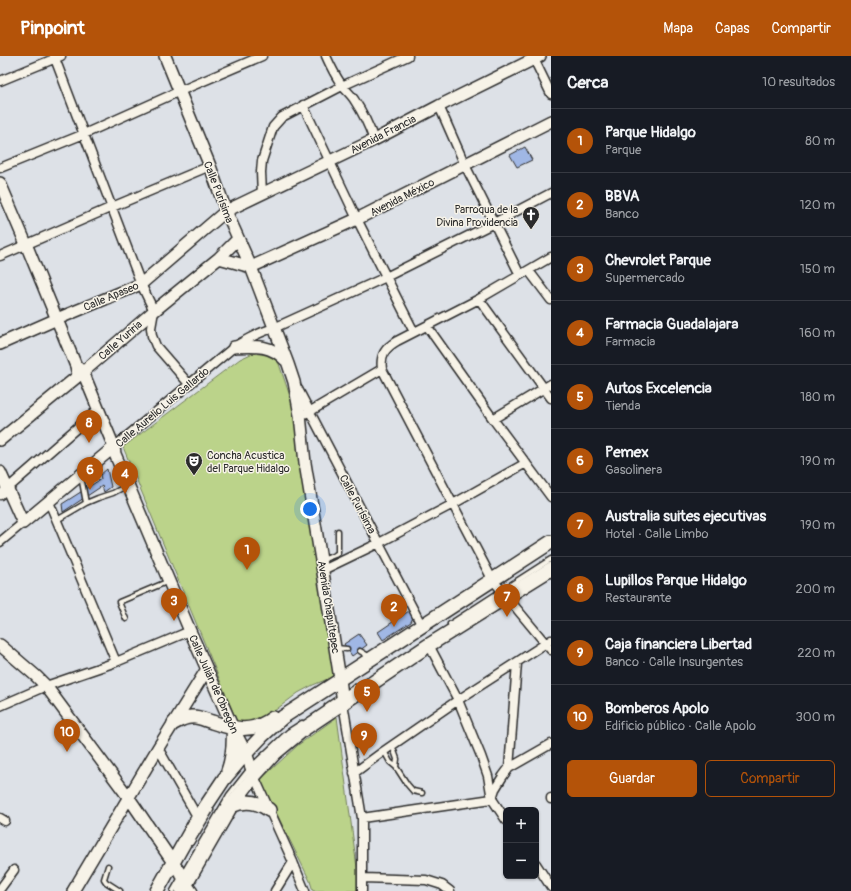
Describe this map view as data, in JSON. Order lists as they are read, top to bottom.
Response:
{
  "streets": {
    "street": [
      "Avenida Francia",
      "Calle Purísima",
      "Avenida México",
      "Calle Apaseo",
      "Calle Yuriria",
      "Calle Aurelio Luis Gallardo",
      "Avenida Chapultepec",
      "Calle Julián de Obregón"
    ]
  },
  "crossings": [
    ["Avenida Francia", "Calle Purísima"],
    ["Avenida Francia", "Calle Apaseo"],
    ["Calle Purísima", "Avenida México"],
    ["Calle Purísima", "Calle Apaseo"],
    ["Calle Purísima", "Calle Yuriria"],
    ["Calle Purísima", "Calle Aurelio Luis Gallardo"],
    ["Calle Purísima", "Avenida Chapultepec"],
    ["Calle Aurelio Luis Gallardo", "Avenida Chapultepec"],
    ["Calle Aurelio Luis Gallardo", "Calle Julián de Obregón"]
  ],
  "places": {
    "church": ["Parroqua de la Divina Providencia"],
    "theatre": ["Concha Acustica del Parque Hidalgo"]
  },
  "page": {
    "header": "Pinpoint",
    "nav": ["Mapa", "Capas", "Compartir"],
    "heading": ["Cerca", "10 resultados"],
    "list": [
      {
        "mark": "1",
        "name": "Parque Hidalgo",
        "note": "Parque",
        "value": "80 m"
      },
      {
        "mark": "2",
        "name": "BBVA",
        "note": "Banco",
        "value": "120 m"
      },
      {
        "mark": "3",
        "name": "Chevrolet Parque",
        "note": "Supermercado",
        "value": "150 m"
      },
      {
        "mark": "4",
        "name": "Farmacia Guadalajara",
        "note": "Farmacia",
        "value": "160 m"
      },
      {
        "mark": "5",
        "name": "Autos Excelencia",
        "note": "Tienda",
        "value": "180 m"
      },
      {
        "mark": "6",
        "name": "Pemex",
        "note": "Gasolinera",
        "value": "190 m"
      },
      {
        "mark": "7",
        "name": "Australia suites ejecutivas",
        "note": "Hotel · Calle Limbo",
        "value": "190 m"
      },
      {
        "mark": "8",
        "name": "Lupillos Parque Hidalgo",
        "note": "Restaurante",
        "value": "200 m"
      },
      {
        "mark": "9",
        "name": "Caja financiera Libertad",
        "note": "Banco · Calle Insurgentes",
        "value": "220 m"
      },
      {
        "mark": "10",
        "name": "Bomberos Apolo",
        "note": "Edificio público · Calle Apolo",
        "value": "300 m"
      }
    ],
    "pins": [
      "8",
      "6",
      "4",
      "1",
      "7",
      "3",
      "2",
      "5",
      "10",
      "9"
    ],
    "buttons": ["Guardar", "Compartir"],
    "map_buttons": ["+", "−"]
  }
}
